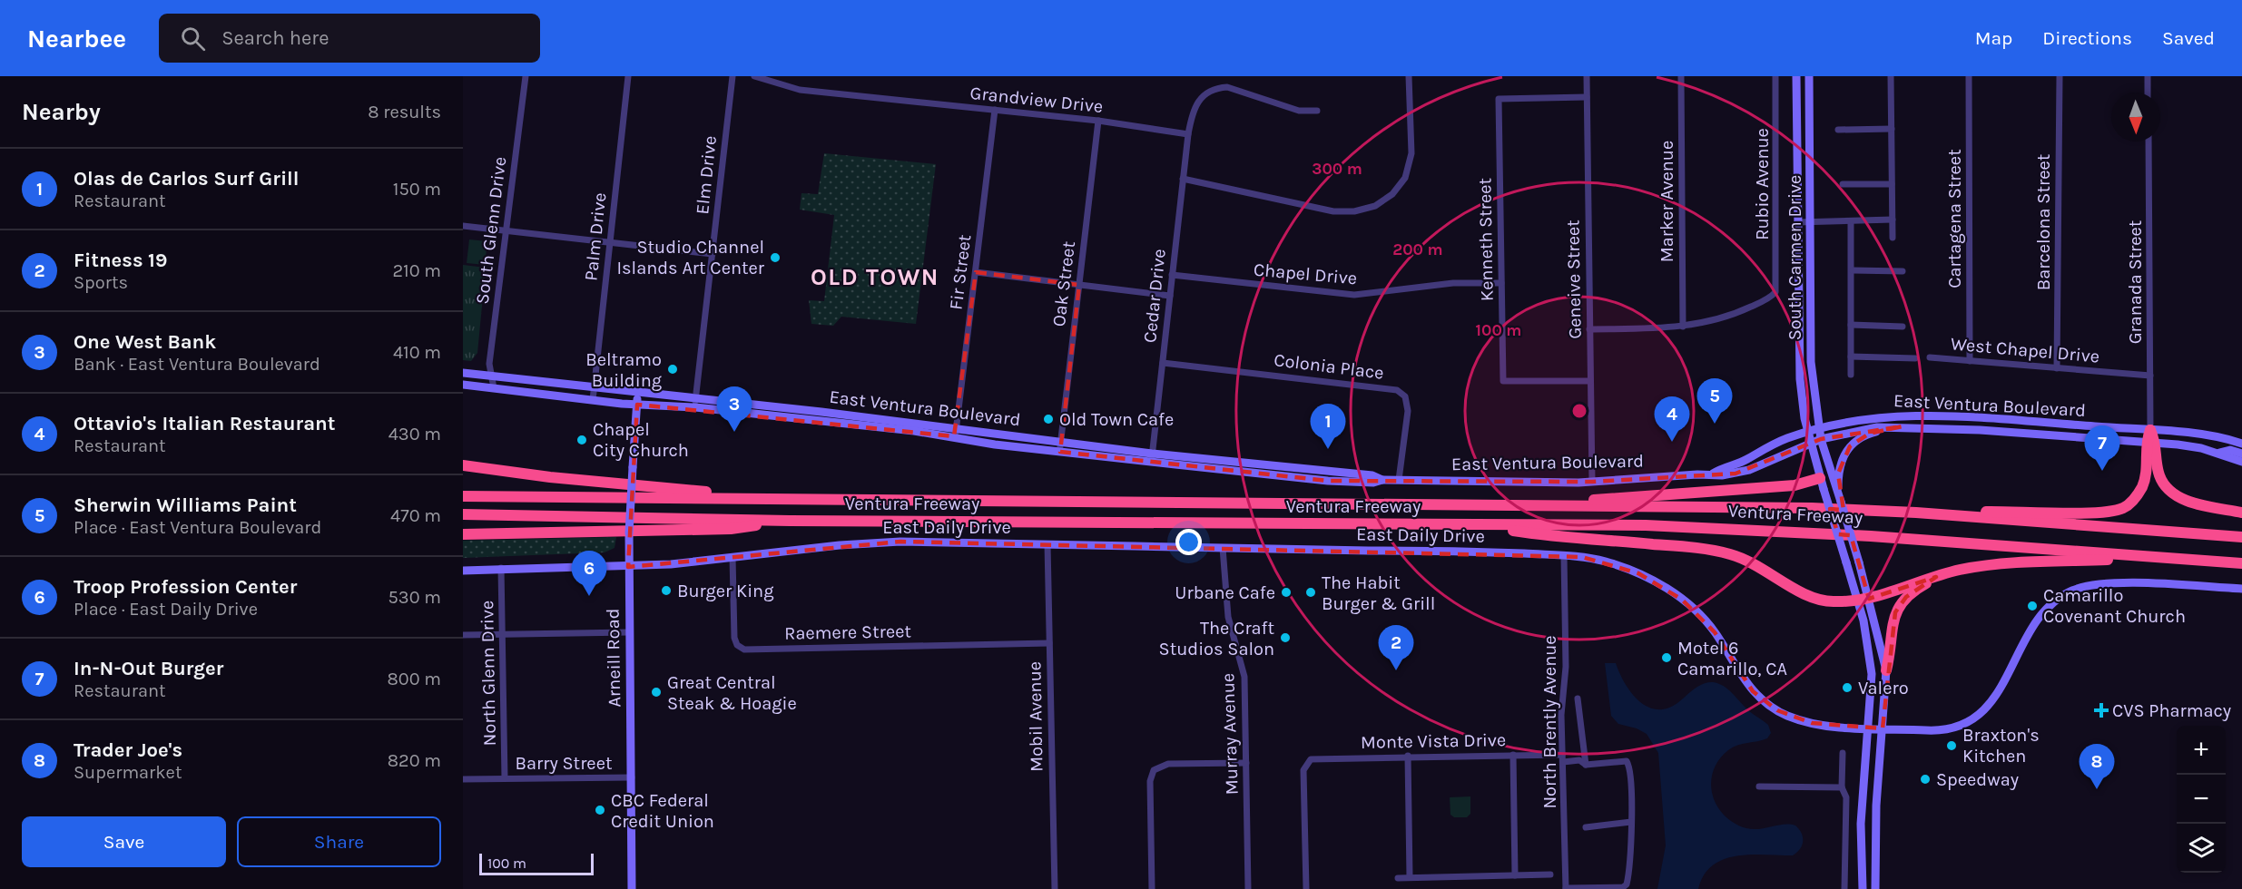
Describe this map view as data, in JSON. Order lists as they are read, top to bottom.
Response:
{
  "streets": {
    "highway": ["Ventura Freeway"],
    "main road": [
      "South Carmen Drive",
      "East Ventura Boulevard",
      "East Daily Drive",
      "Arneill Road"
    ],
    "street": [
      "Grandview Drive",
      "Elm Drive",
      "Rubio Avenue",
      "Marker Avenue",
      "Cartagena Street",
      "Barcelona Street",
      "South Glenn Drive",
      "Palm Drive",
      "Kenneth Street",
      "Fir Street",
      "Chapel Drive",
      "Geneive Street",
      "Granada Street",
      "Oak Street",
      "Cedar Drive",
      "West Chapel Drive",
      "Colonia Place",
      "Raemere Street",
      "North Glenn Drive",
      "Mobil Avenue",
      "North Brently Avenue",
      "Murray Avenue",
      "Monte Vista Drive",
      "Barry Street"
    ]
  },
  "crossings": [
    ["Grandview Drive", "Fir Street"],
    ["Grandview Drive", "Oak Street"],
    ["Grandview Drive", "Cedar Drive"],
    ["Elm Drive", "East Ventura Boulevard"],
    ["Rubio Avenue", "Marker Avenue"],
    ["Cartagena Street", "West Chapel Drive"],
    ["Barcelona Street", "West Chapel Drive"],
    ["South Glenn Drive", "East Ventura Boulevard"],
    ["Palm Drive", "East Ventura Boulevard"],
    ["Kenneth Street", "Chapel Drive"],
    ["Kenneth Street", "Geneive Street"],
    ["South Carmen Drive", "East Ventura Boulevard"],
    ["Fir Street", "East Ventura Boulevard"],
    ["Chapel Drive", "Cedar Drive"],
    ["Geneive Street", "East Ventura Boulevard"],
    ["Granada Street", "West Chapel Drive"],
    ["Granada Street", "East Ventura Boulevard"],
    ["Oak Street", "East Ventura Boulevard"],
    ["Cedar Drive", "Colonia Place"],
    ["Cedar Drive", "East Ventura Boulevard"],
    ["Colonia Place", "East Ventura Boulevard"],
    ["East Ventura Boulevard", "Arneill Road"],
    ["East Daily Drive", "Raemere Street"],
    ["East Daily Drive", "Arneill Road"],
    ["East Daily Drive", "North Glenn Drive"],
    ["East Daily Drive", "Mobil Avenue"],
    ["East Daily Drive", "North Brently Avenue"],
    ["East Daily Drive", "Murray Avenue"],
    ["Raemere Street", "Mobil Avenue"],
    ["Arneill Road", "Barry Street"],
    ["North Glenn Drive", "Barry Street"],
    ["North Brently Avenue", "Monte Vista Drive"]
  ],
  "districts": ["OLD TOWN"],
  "places": {
    "other": [
      "Studio Channel Islands Art Center",
      "Beltramo Building",
      "Old Town Cafe",
      "Chapel City Church",
      "Burger King",
      "Urbane Cafe",
      "The Habit Burger & Grill",
      "Camarillo Covenant Church",
      "The Craft Studios Salon",
      "Motel 6 Camarillo, CA",
      "Valero",
      "Great Central Steak & Hoagie",
      "Braxton's Kitchen",
      "Speedway",
      "CBC Federal Credit Union"
    ],
    "health": ["CVS Pharmacy"]
  },
  "scale_bar": "100 m",
  "north": "bottom",
  "page": {
    "header": "Nearbee",
    "search": "Search here",
    "nav": ["Map", "Directions", "Saved"],
    "heading": ["Nearby", "8 results"],
    "list": [
      {
        "mark": "1",
        "name": "Olas de Carlos Surf Grill",
        "note": "Restaurant",
        "value": "150 m"
      },
      {
        "mark": "2",
        "name": "Fitness 19",
        "note": "Sports",
        "value": "210 m"
      },
      {
        "mark": "3",
        "name": "One West Bank",
        "note": "Bank · East Ventura Boulevard",
        "value": "410 m"
      },
      {
        "mark": "4",
        "name": "Ottavio's Italian Restaurant",
        "note": "Restaurant",
        "value": "430 m"
      },
      {
        "mark": "5",
        "name": "Sherwin Williams Paint",
        "note": "Place · East Ventura Boulevard",
        "value": "470 m"
      },
      {
        "mark": "6",
        "name": "Troop Profession Center",
        "note": "Place · East Daily Drive",
        "value": "530 m"
      },
      {
        "mark": "7",
        "name": "In-N-Out Burger",
        "note": "Restaurant",
        "value": "800 m"
      },
      {
        "mark": "8",
        "name": "Trader Joe's",
        "note": "Supermarket",
        "value": "820 m"
      }
    ],
    "pins": [
      "5",
      "3",
      "4",
      "1",
      "7",
      "6",
      "2",
      "8"
    ],
    "map_buttons": ["+", "−"],
    "buttons": ["Save", "Share"],
    "scale": "100 m"
  },
  "rings": ["300 m", "200 m", "100 m"]
}
